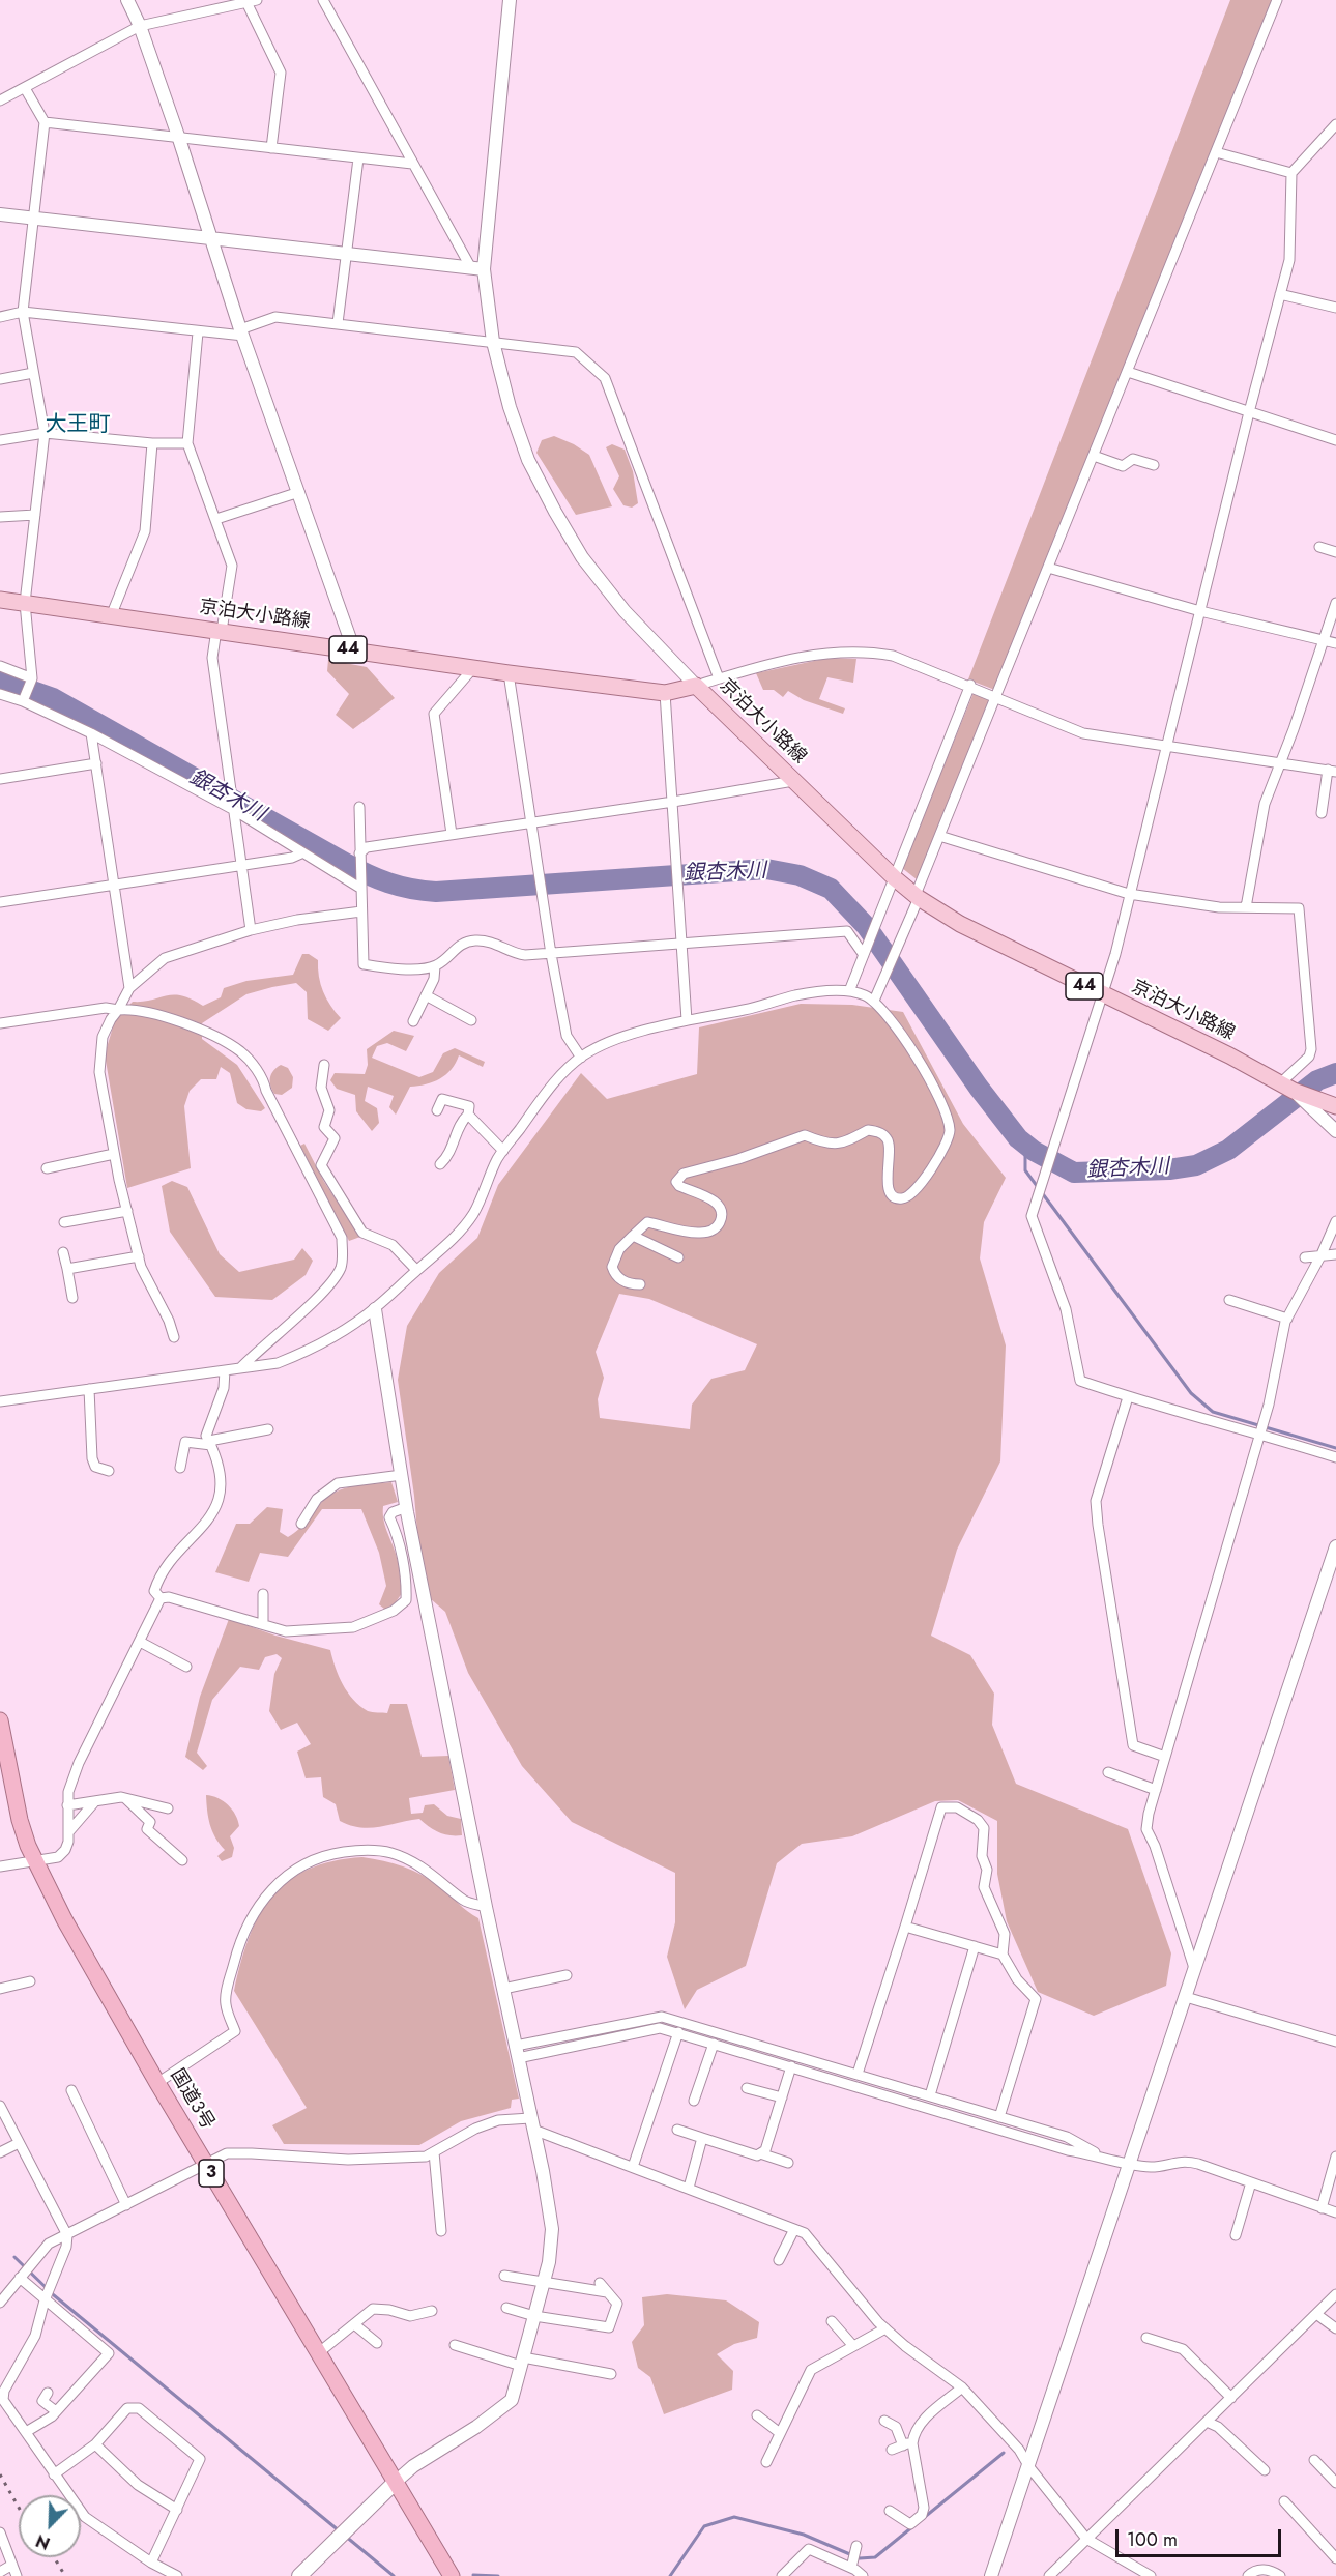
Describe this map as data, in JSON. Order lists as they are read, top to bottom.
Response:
{
  "streets": {
    "highway": ["国道3号", "3"],
    "main road": ["京泊大小路線", "44"]
  },
  "districts": ["大王町"],
  "water": ["銀杏木川"],
  "scale_bar": "100 m",
  "north": "bottom left"
}
